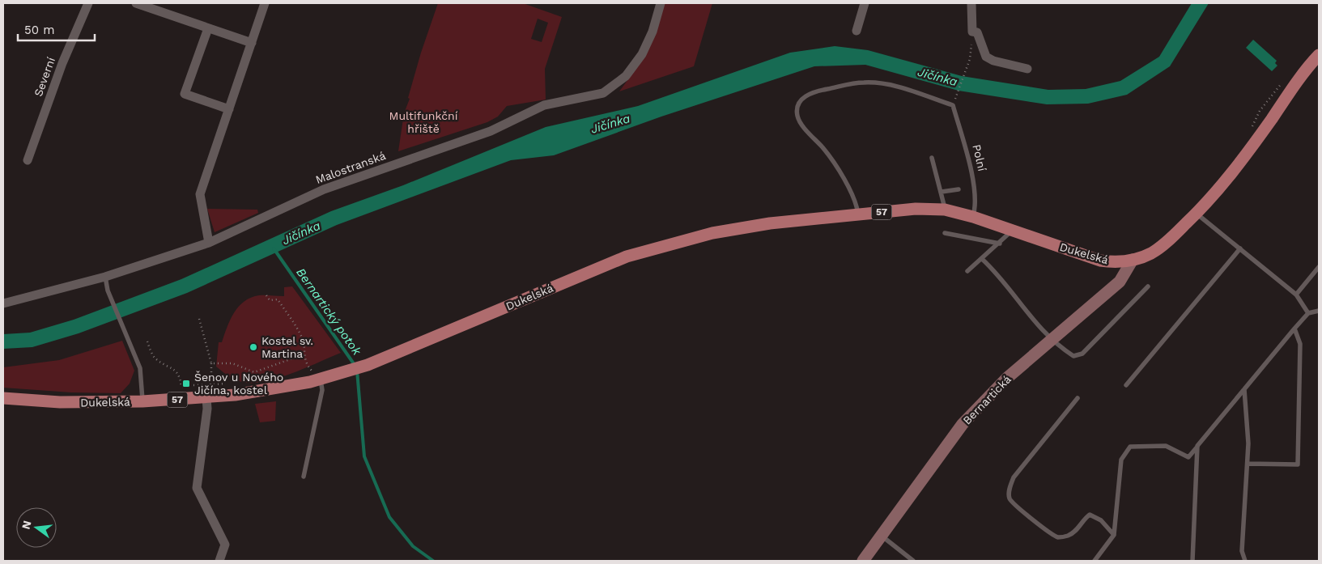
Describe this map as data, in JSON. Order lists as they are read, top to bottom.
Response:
{
  "streets": {
    "main road": ["57", "Dukelská"],
    "street": ["Severní", "Malostranská", "Bernartická"],
    "lane": ["Polní"]
  },
  "crossings": [
    ["Polní", "Dukelská"],
    ["Dukelská", "Bernartická"]
  ],
  "water": ["Jičínka", "Bernartický potok"],
  "parks": ["Multifunkční hřiště"],
  "places": {
    "other": ["Kostel sv. Martina"],
    "transit": ["Šenov u Nového Jičína, kostel"]
  },
  "scale_bar": "50 m",
  "north": "left"
}
